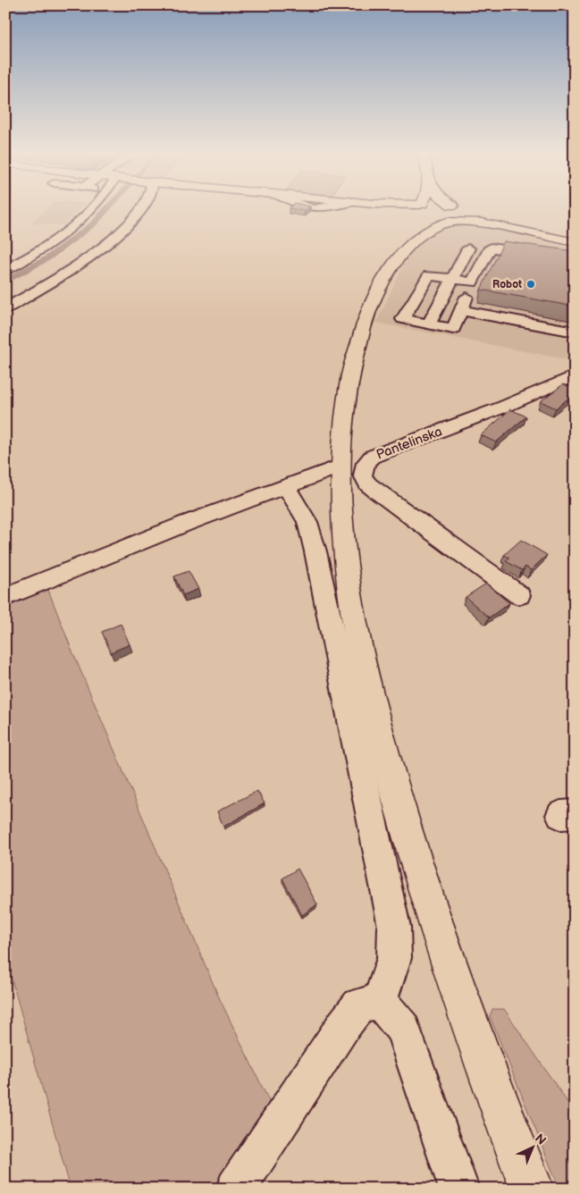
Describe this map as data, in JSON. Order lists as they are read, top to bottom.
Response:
{
  "streets": {
    "street": ["Pantelinska"]
  },
  "places": ["Robot"],
  "north": "top right"
}
